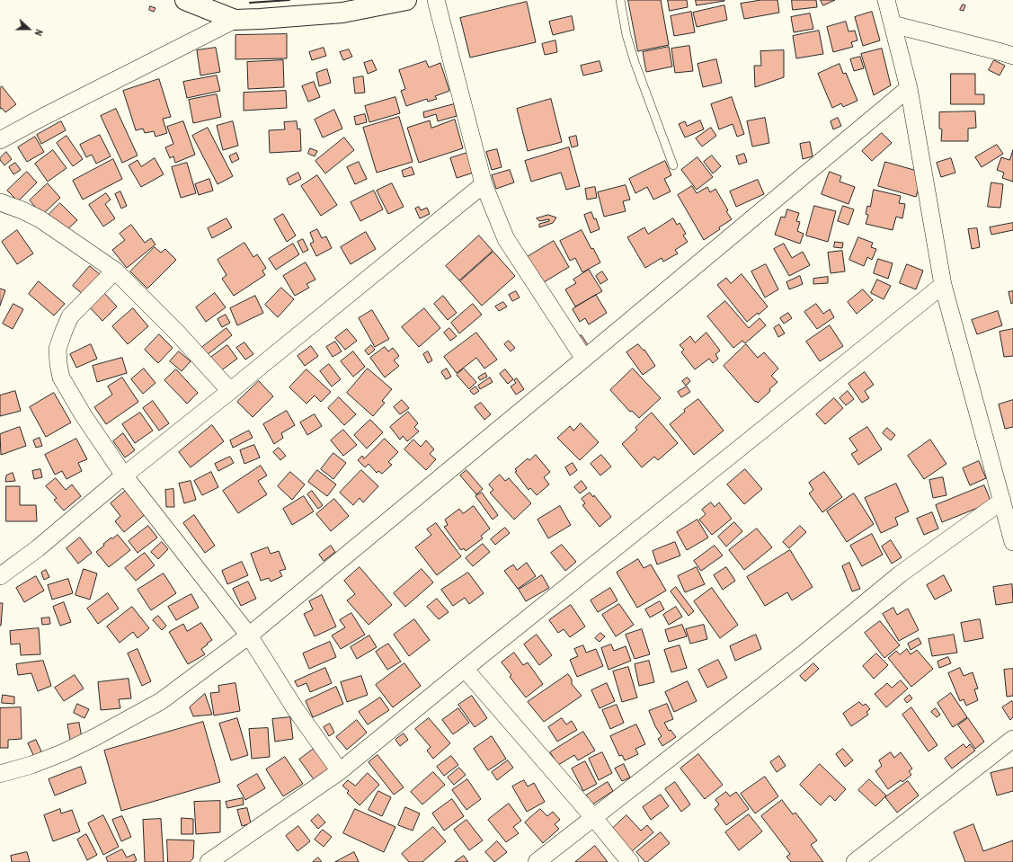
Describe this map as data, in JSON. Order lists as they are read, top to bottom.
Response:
{
  "north": "right"
}
